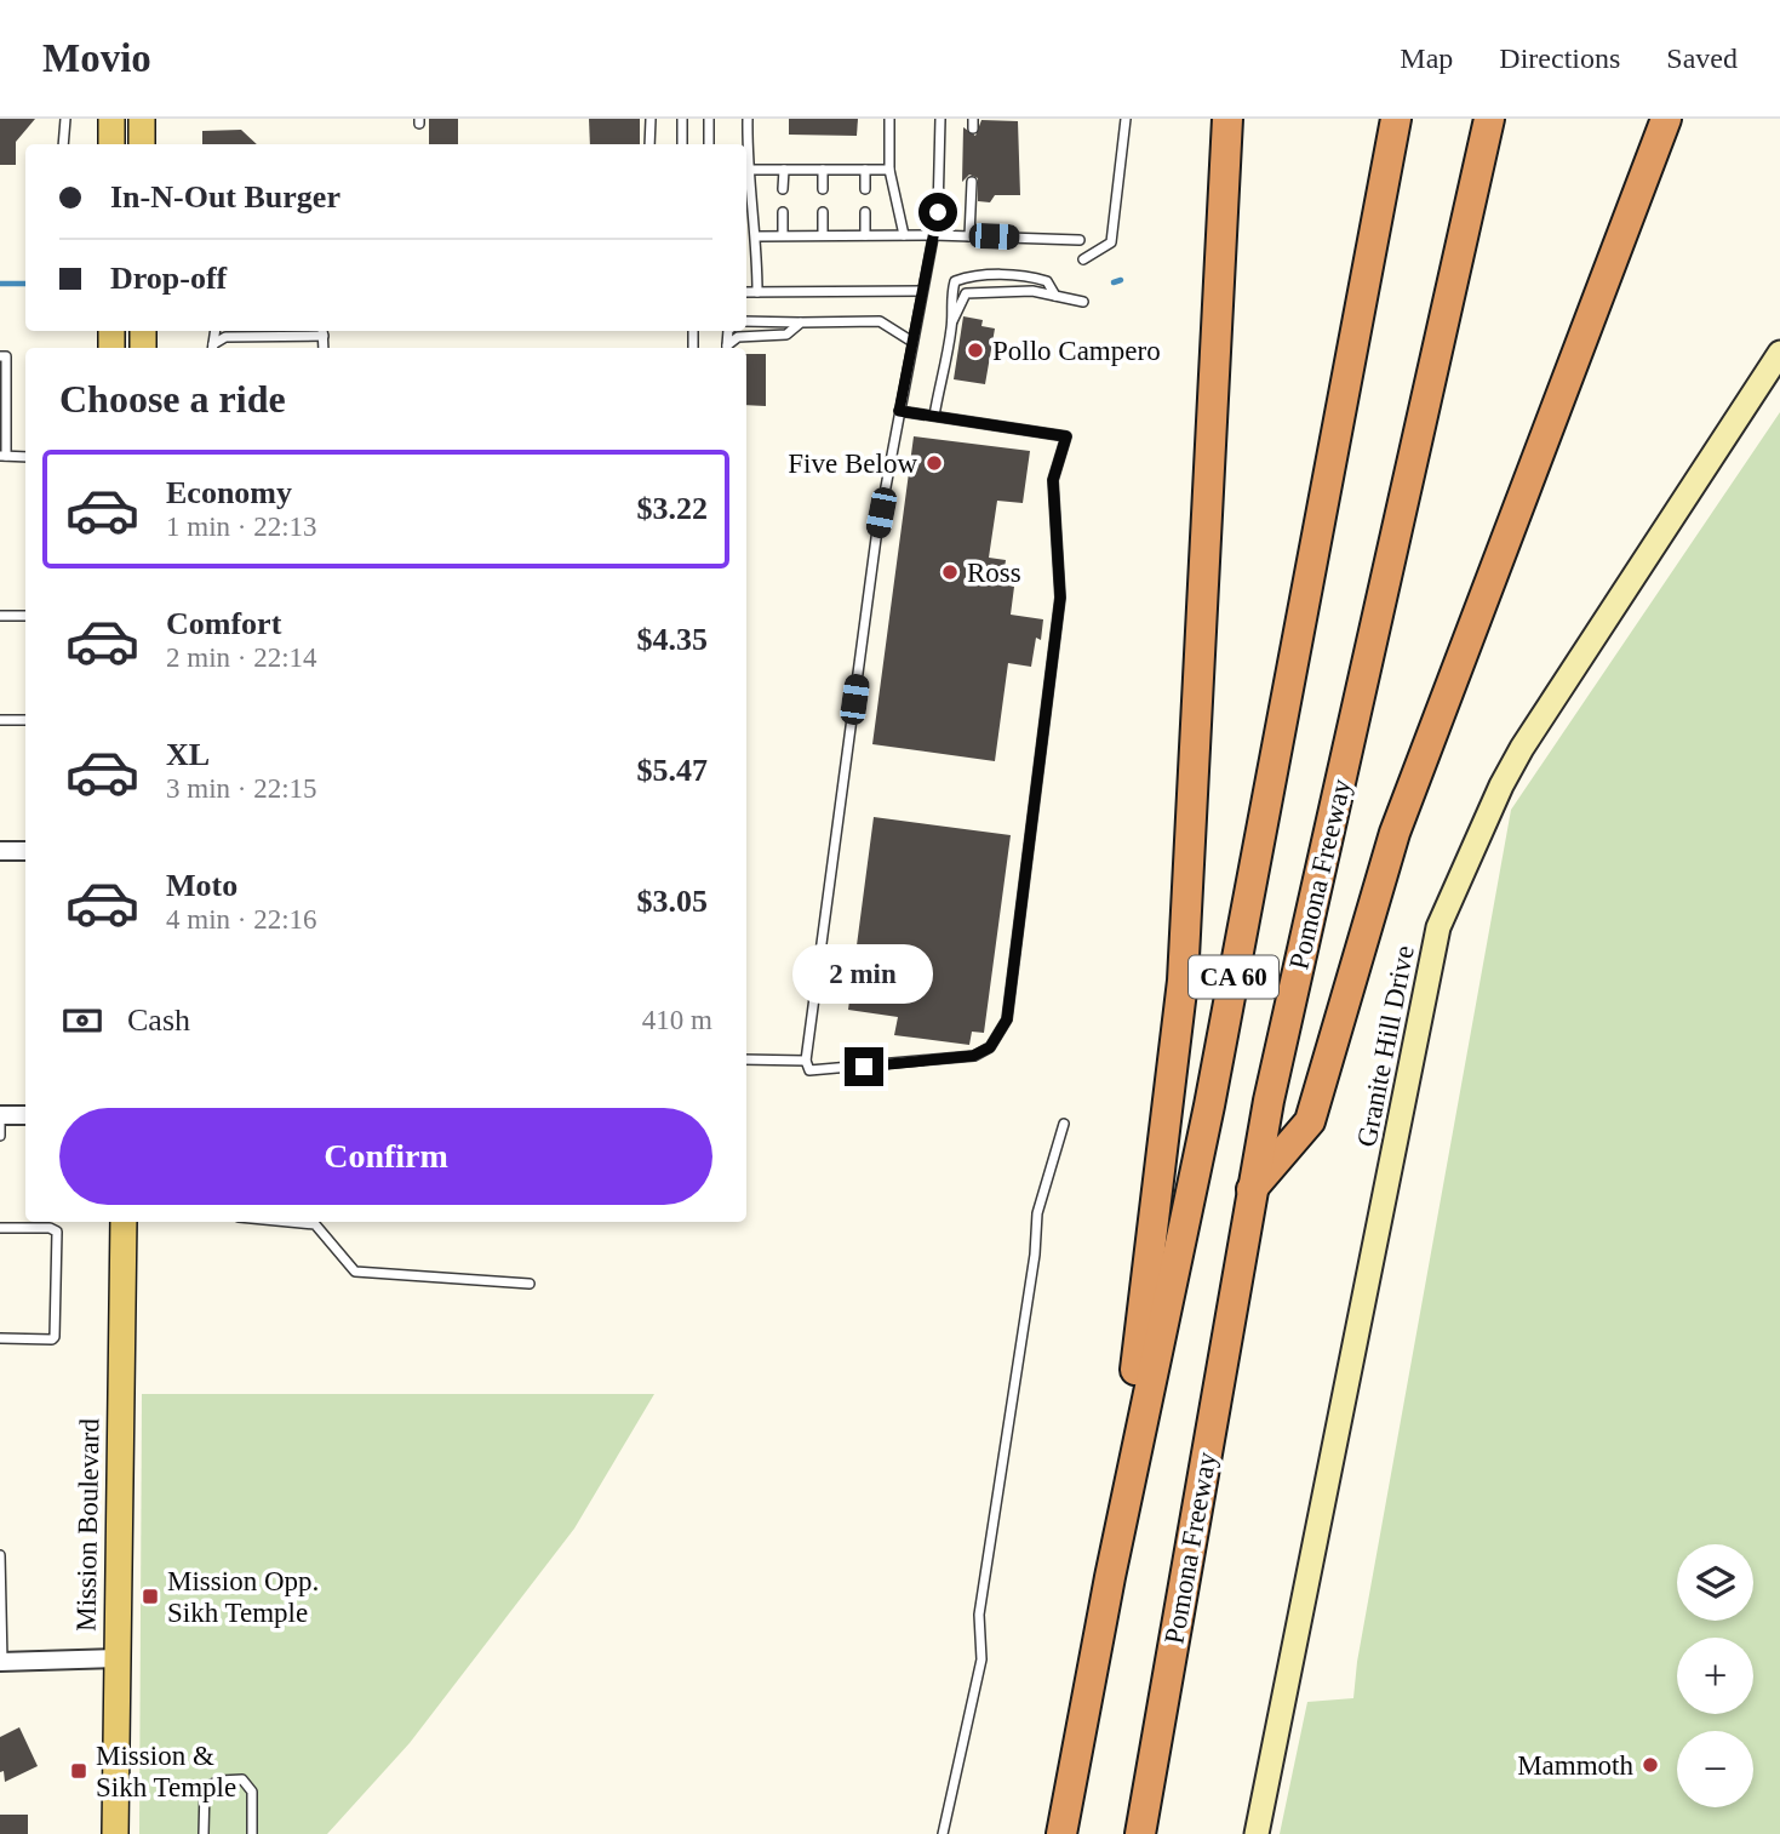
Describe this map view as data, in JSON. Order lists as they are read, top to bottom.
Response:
{
  "streets": {
    "highway": ["Pomona Freeway", "CA 60"],
    "main road": ["Mission Boulevard"],
    "street": ["Granite Hill Drive"]
  },
  "places": {
    "other": [
      "Pollo Campero",
      "Five Below",
      "Ross",
      "Mammoth"
    ],
    "transit": ["Mission Opp. Sikh Temple", "Mission & Sikh Temple"]
  },
  "page": {
    "header": "Movio",
    "nav": ["Map", "Directions", "Saved"],
    "banner": ["In-N-Out Burger", "Drop-off"],
    "heading": "Choose a ride",
    "list": [
      {
        "name": "Economy",
        "note": "1 min · 22:13",
        "value": "$3.22"
      },
      {
        "name": "Comfort",
        "note": "2 min · 22:14",
        "value": "$4.35"
      },
      {
        "name": "XL",
        "note": "3 min · 22:15",
        "value": "$5.47"
      },
      {
        "name": "Moto",
        "note": "4 min · 22:16",
        "value": "$3.05"
      }
    ],
    "bubble": "2 min",
    "pay": ["Cash", "410 m"],
    "buttons": "Confirm",
    "map_buttons": ["+", "−"]
  }
}
